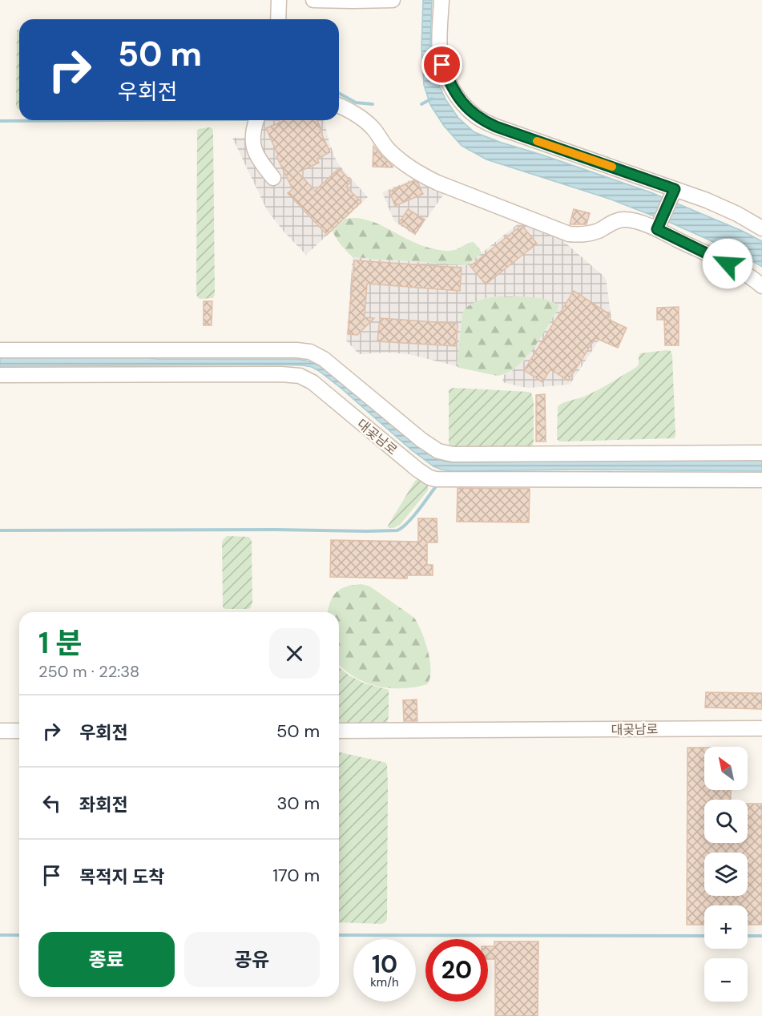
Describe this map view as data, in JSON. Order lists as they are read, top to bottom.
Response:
{
  "streets": {
    "lane": ["대곶남로"]
  },
  "north": "top left",
  "page": {
    "turn": ["50 m", "우회전"],
    "heading": ["1 분", "250 m · 22:38"],
    "list": [
      {
        "name": "우회전",
        "value": "50 m"
      },
      {
        "name": "좌회전",
        "value": "30 m"
      },
      {
        "name": "목적지 도착",
        "value": "170 m"
      }
    ],
    "map_buttons": ["+", "−"],
    "buttons": ["종료", "공유"],
    "speed": "10 km/h",
    "limit": "20"
  }
}
